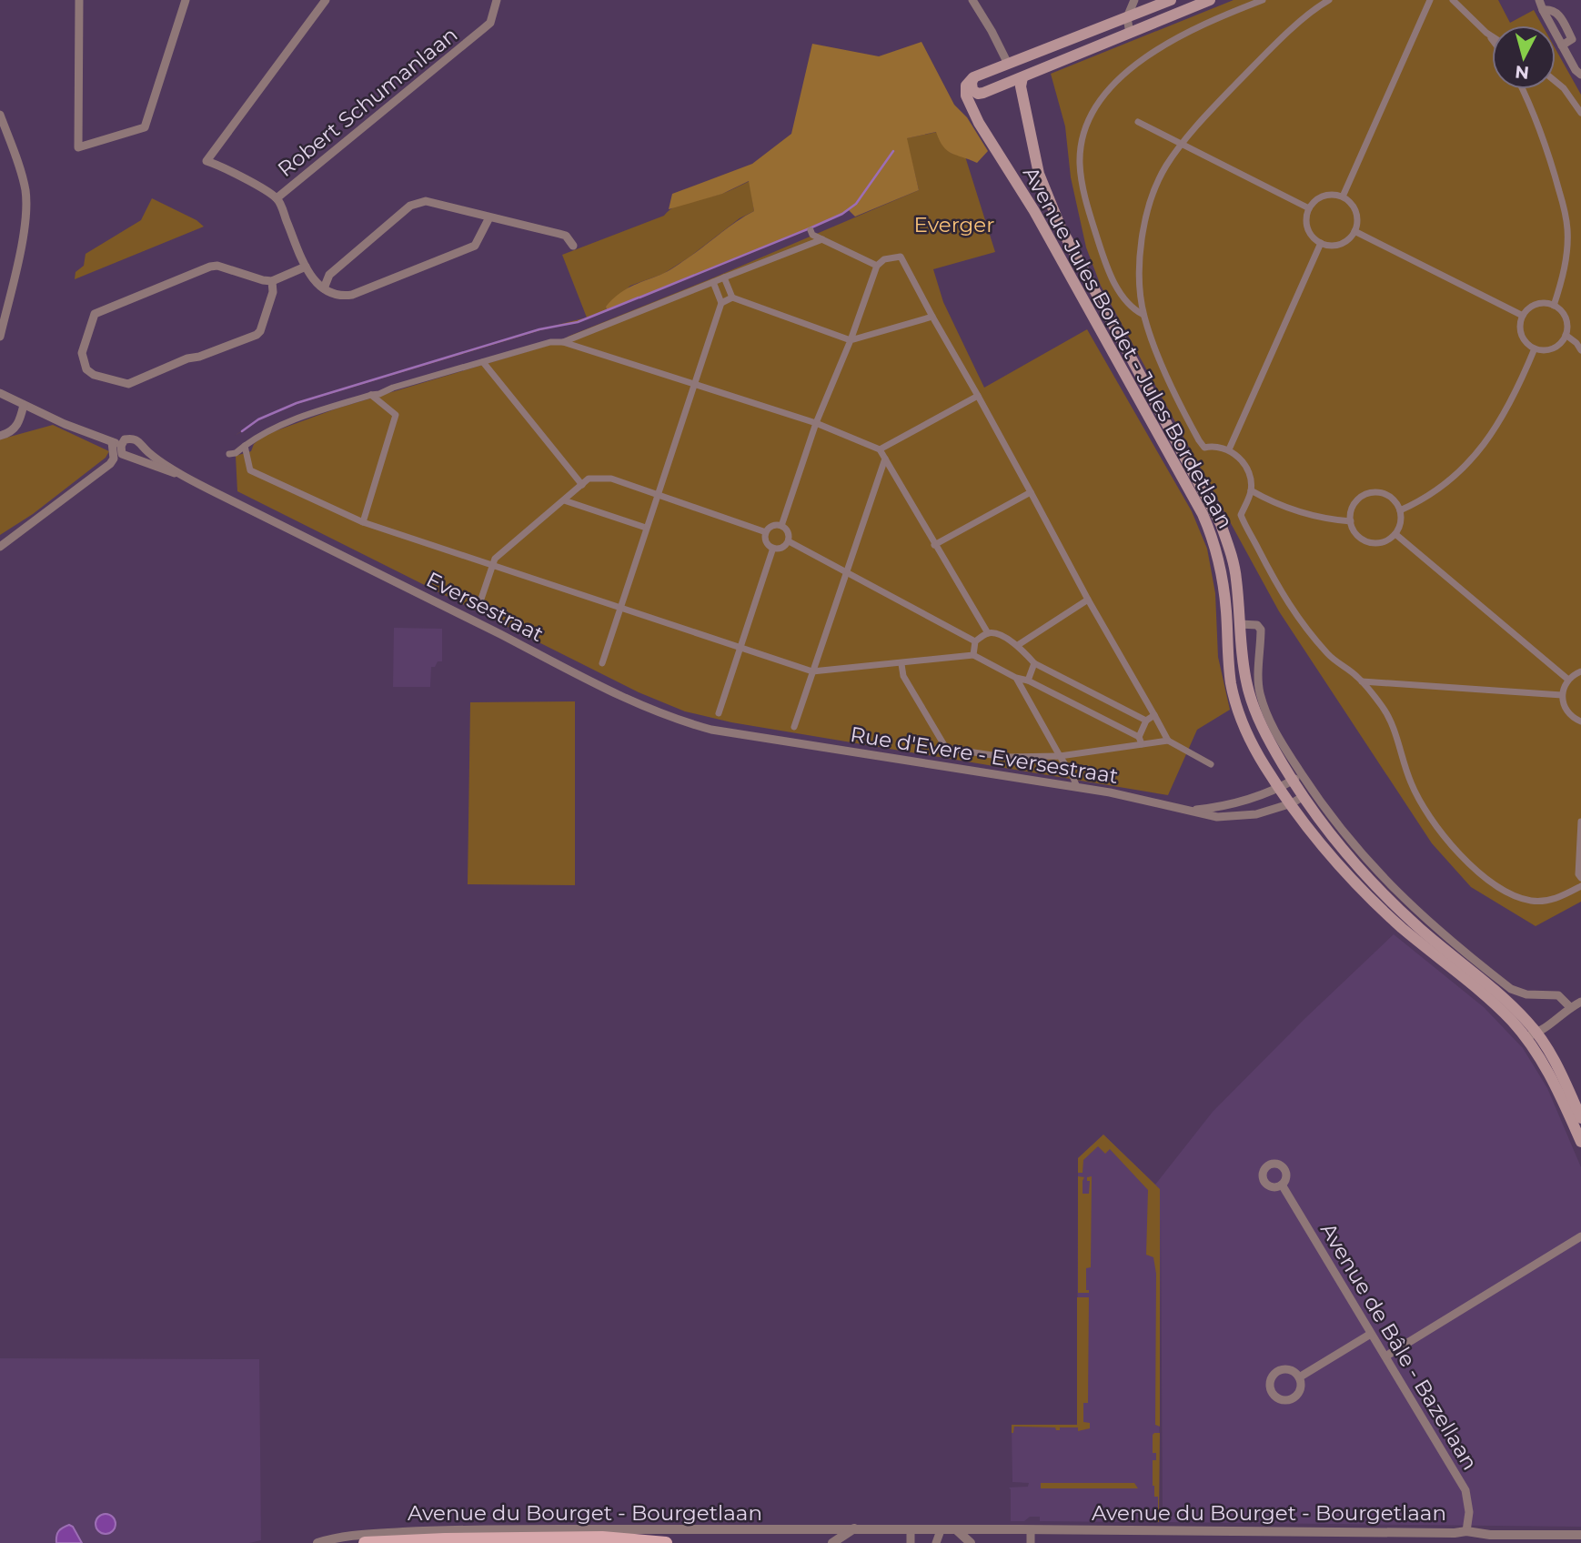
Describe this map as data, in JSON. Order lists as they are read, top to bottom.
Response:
{
  "streets": {
    "main road": ["Avenue Jules Bordet - Jules Bordetlaan"],
    "street": [
      "Robert Schumanlaan",
      "Eversestraat",
      "Rue d'Evere - Eversestraat",
      "Avenue de Bâle - Bazellaan",
      "Avenue du Bourget - Bourgetlaan"
    ]
  },
  "crossings": [
    ["Avenue Jules Bordet - Jules Bordetlaan", "Rue d'Evere - Eversestraat"],
    ["Eversestraat", "Rue d'Evere - Eversestraat"],
    ["Avenue de Bâle - Bazellaan", "Avenue du Bourget - Bourgetlaan"]
  ],
  "parks": ["Everger"],
  "north": "bottom"
}
